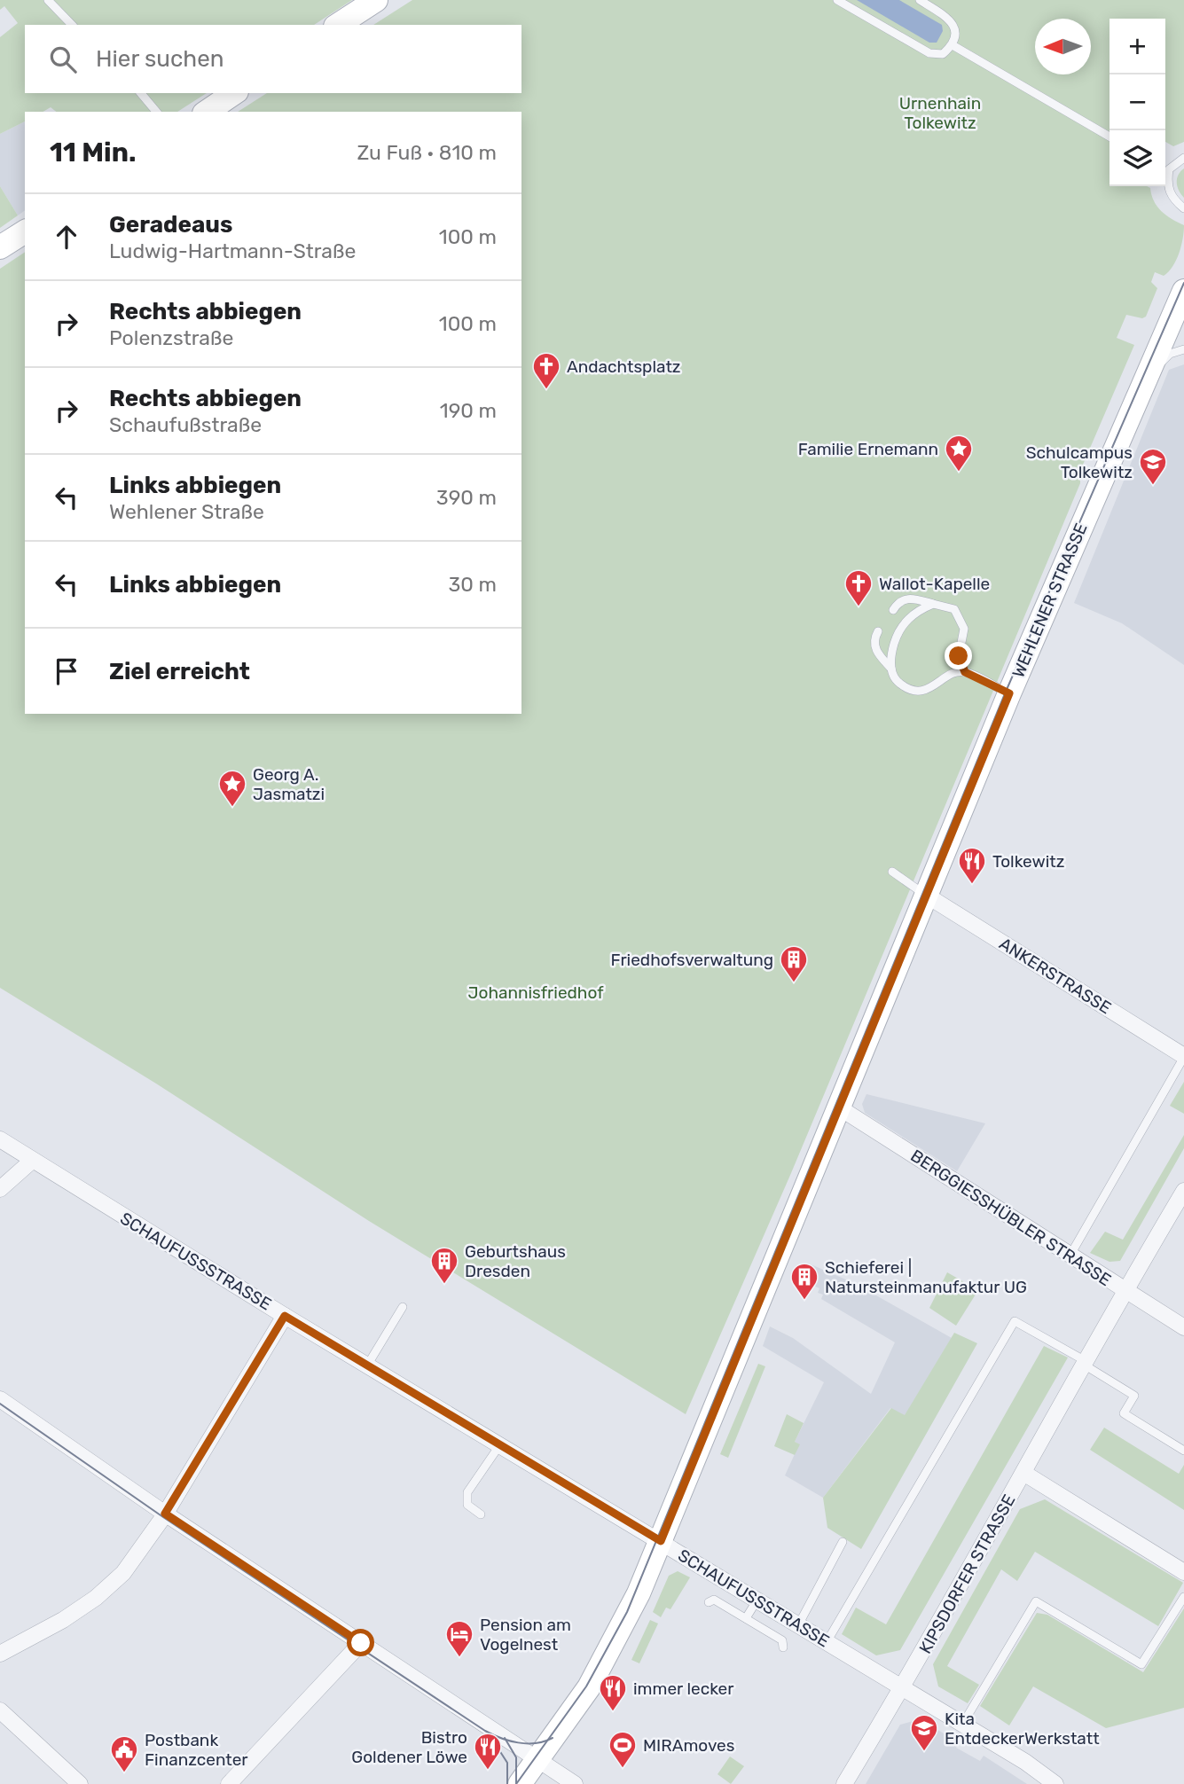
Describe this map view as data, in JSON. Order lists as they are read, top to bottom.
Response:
{
  "streets": {
    "main road": ["WEHLENER STRASSE"],
    "street": [
      "ANKERSTRASSE",
      "BERGGIESSHÜBLER STRASSE",
      "SCHAUFUSSSTRASSE",
      "KIPSDORFER STRASSE"
    ]
  },
  "crossings": [
    ["WEHLENER STRASSE", "ANKERSTRASSE"],
    ["WEHLENER STRASSE", "BERGGIESSHÜBLER STRASSE"],
    ["WEHLENER STRASSE", "SCHAUFUSSSTRASSE"],
    ["BERGGIESSHÜBLER STRASSE", "KIPSDORFER STRASSE"],
    ["SCHAUFUSSSTRASSE", "KIPSDORFER STRASSE"]
  ],
  "parks": ["Urnenhain Tolkewitz", "Johannisfriedhof"],
  "places": {
    "church": ["Andachtsplatz", "Wallot-Kapelle"],
    "place": ["Familie Ernemann", "Georg A. Jasmatzi"],
    "school or university": ["Schulcampus Tolkewitz", "Kita EntdeckerWerkstatt"],
    "restaurant": ["Tolkewitz", "immer lecker", "Bistro Goldener Löwe"],
    "building": ["Friedhofsverwaltung", "Geburtshaus Dresden", "Schieferei | Natursteinmanufaktur UG"],
    "hotel": ["Pension am Vogelnest"],
    "sports": ["MIRAmoves"],
    "public building": ["Postbank Finanzcenter"]
  },
  "north": "left",
  "page": {
    "map_buttons": ["+", "−"],
    "search": "Hier suchen",
    "heading": ["11 Min.", "Zu Fuß · 810 m"],
    "list": [
      ["Geradeaus", "Ludwig-Hartmann-Straße", "100 m"],
      ["Rechts abbiegen", "Polenzstraße", "100 m"],
      ["Rechts abbiegen", "Schaufußstraße", "190 m"],
      ["Links abbiegen", "Wehlener Straße", "390 m"],
      ["Links abbiegen", "30 m"],
      "Ziel erreicht"
    ]
  }
}
